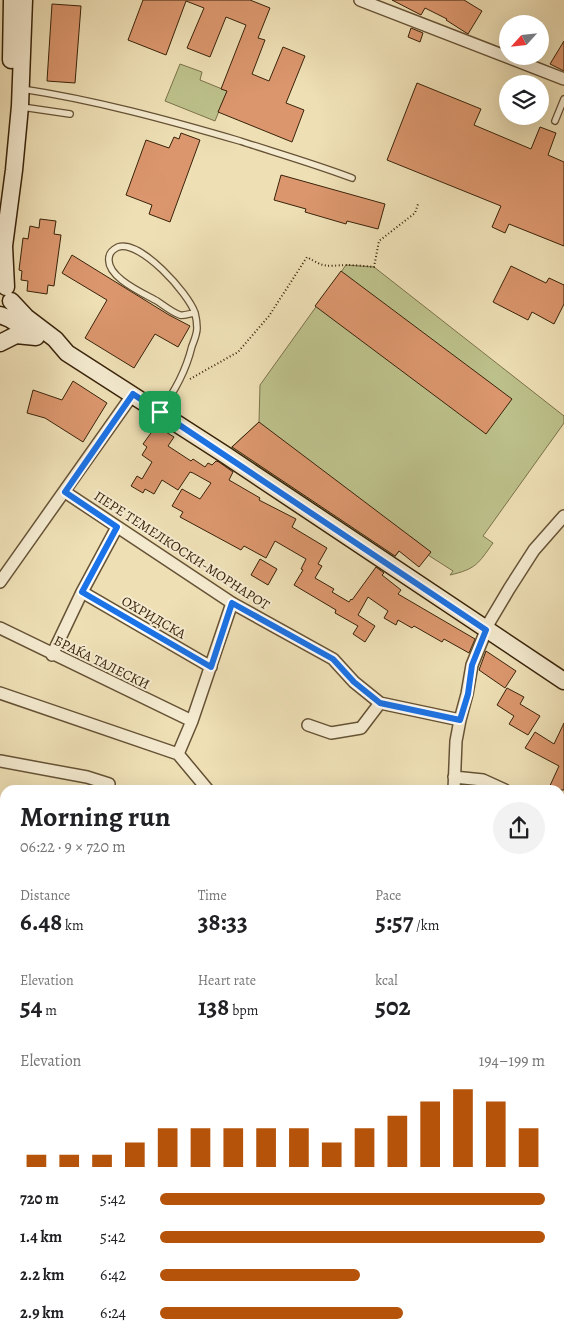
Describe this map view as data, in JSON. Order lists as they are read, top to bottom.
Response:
{
  "streets": {
    "street": ["ПЕРЕ ТЕМЕЛКОСКИ-МОРНАРОТ", "ОХРИДСКА", "БРАЌА ТАЛЕСКИ"]
  },
  "north": "bottom left",
  "page": {
    "heading": ["Morning run", "06:22 · 9 × 720 m"],
    "stats": [
      ["Distance", "6.48 km"],
      ["Time", "38:33"],
      ["Pace", "5:57 /km"],
      ["Elevation", "54 m"],
      ["Heart rate", "138 bpm"],
      ["kcal", "502"]
    ],
    "chart": ["Elevation", "194–199 m"],
    "list": [
      {
        "name": "720 m",
        "note": "5:42"
      },
      {
        "name": "1.4 km",
        "note": "5:42"
      },
      {
        "name": "2.2 km",
        "note": "6:42"
      },
      {
        "name": "2.9 km",
        "note": "6:24"
      }
    ]
  }
}
